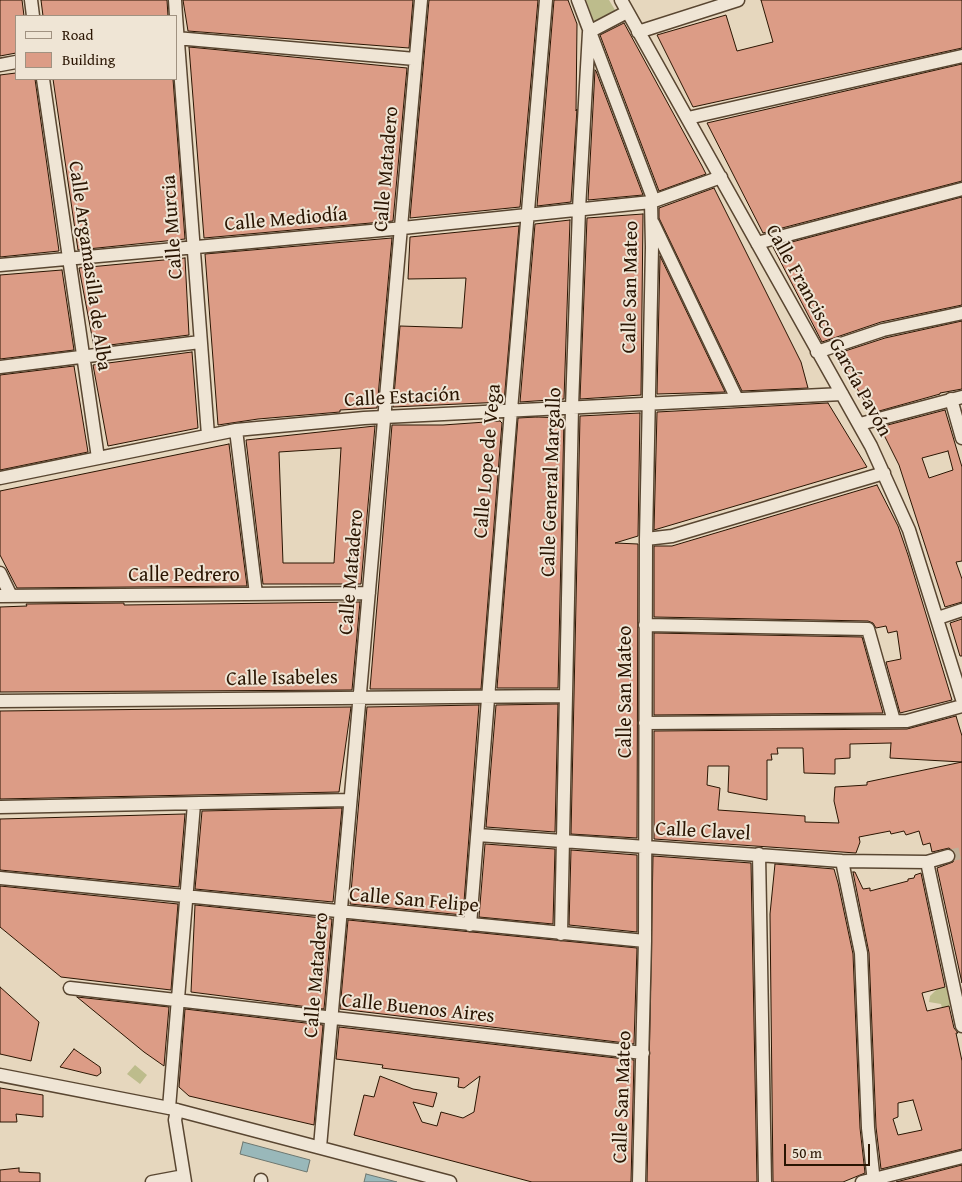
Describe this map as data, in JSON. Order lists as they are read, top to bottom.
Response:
{
  "streets": {
    "street": [
      "Calle Matadero",
      "Calle Mediodía",
      "Calle Murcia",
      "Calle Argamasilla de Alba",
      "Calle San Mateo",
      "Calle Francisco García Pavón",
      "Calle Estación",
      "Calle Lope de Vega",
      "Calle General Margallo",
      "Calle Pedrero",
      "Calle Isabeles",
      "Calle Clavel",
      "Calle San Felipe",
      "Calle Buenos Aires"
    ]
  },
  "crossings": [
    ["Calle Matadero", "Calle Mediodía"],
    ["Calle Matadero", "Calle Estación"],
    ["Calle Matadero", "Calle Pedrero"],
    ["Calle Matadero", "Calle Isabeles"],
    ["Calle Matadero", "Calle San Felipe"],
    ["Calle Matadero", "Calle Buenos Aires"],
    ["Calle Mediodía", "Calle Murcia"],
    ["Calle Mediodía", "Calle Argamasilla de Alba"],
    ["Calle Mediodía", "Calle San Mateo"],
    ["Calle Mediodía", "Calle Francisco García Pavón"],
    ["Calle Mediodía", "Calle Lope de Vega"],
    ["Calle Mediodía", "Calle General Margallo"],
    ["Calle Murcia", "Calle Estación"],
    ["Calle Argamasilla de Alba", "Calle Estación"],
    ["Calle San Mateo", "Calle Estación"],
    ["Calle San Mateo", "Calle General Margallo"],
    ["Calle San Mateo", "Calle Clavel"],
    ["Calle San Mateo", "Calle San Felipe"],
    ["Calle San Mateo", "Calle Buenos Aires"],
    ["Calle Francisco García Pavón", "Calle Estación"],
    ["Calle Estación", "Calle Lope de Vega"],
    ["Calle Estación", "Calle General Margallo"],
    ["Calle Lope de Vega", "Calle Isabeles"],
    ["Calle Lope de Vega", "Calle Clavel"],
    ["Calle Lope de Vega", "Calle San Felipe"],
    ["Calle General Margallo", "Calle Isabeles"],
    ["Calle General Margallo", "Calle Clavel"],
    ["Calle General Margallo", "Calle San Felipe"]
  ],
  "legend": ["Road", "Building"],
  "scale_bar": "50 m"
}
